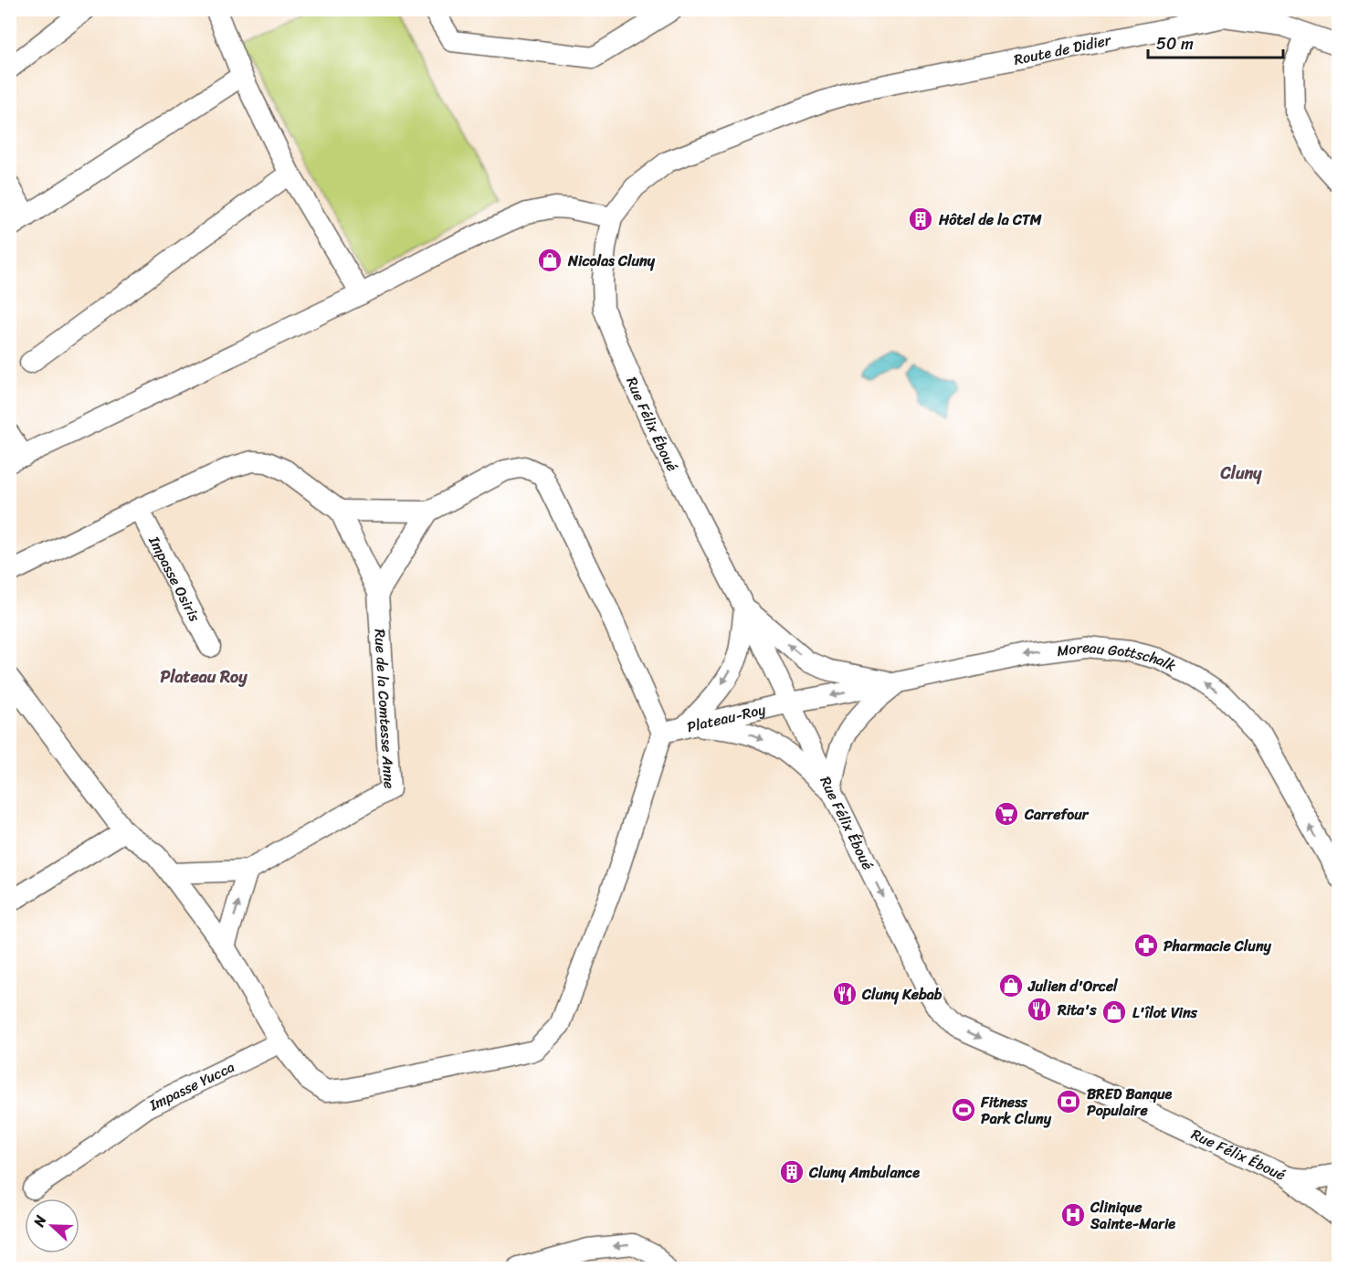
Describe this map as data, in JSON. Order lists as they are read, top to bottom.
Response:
{
  "streets": {
    "street": [
      "Route de Didier",
      "Rue Félix Éboué",
      "Impasse Osiris",
      "Moreau Gottschalk",
      "Rue de la Comtesse Anne",
      "Plateau-Roy",
      "Impasse Yucca"
    ]
  },
  "crossings": [
    ["Route de Didier", "Rue Félix Éboué"],
    ["Rue Félix Éboué", "Moreau Gottschalk"],
    ["Rue Félix Éboué", "Plateau-Roy"],
    ["Impasse Osiris", "Rue de la Comtesse Anne"],
    ["Moreau Gottschalk", "Plateau-Roy"]
  ],
  "one_way": ["Rue Félix Éboué", "Moreau Gottschalk"],
  "districts": ["Cluny", "Plateau Roy"],
  "places": {
    "building": ["Hôtel de la CTM", "Cluny Ambulance"],
    "shop": ["Nicolas Cluny", "Julien d'Orcel", "L'îlot Vins"],
    "supermarket": ["Carrefour"],
    "pharmacy": ["Pharmacie Cluny"],
    "restaurant": ["Cluny Kebab", "Rita's"],
    "bank": ["BRED Banque Populaire"],
    "sports": ["Fitness Park Cluny"],
    "hospital": ["Clinique Sainte-Marie"]
  },
  "scale_bar": "50 m",
  "north": "left"
}
